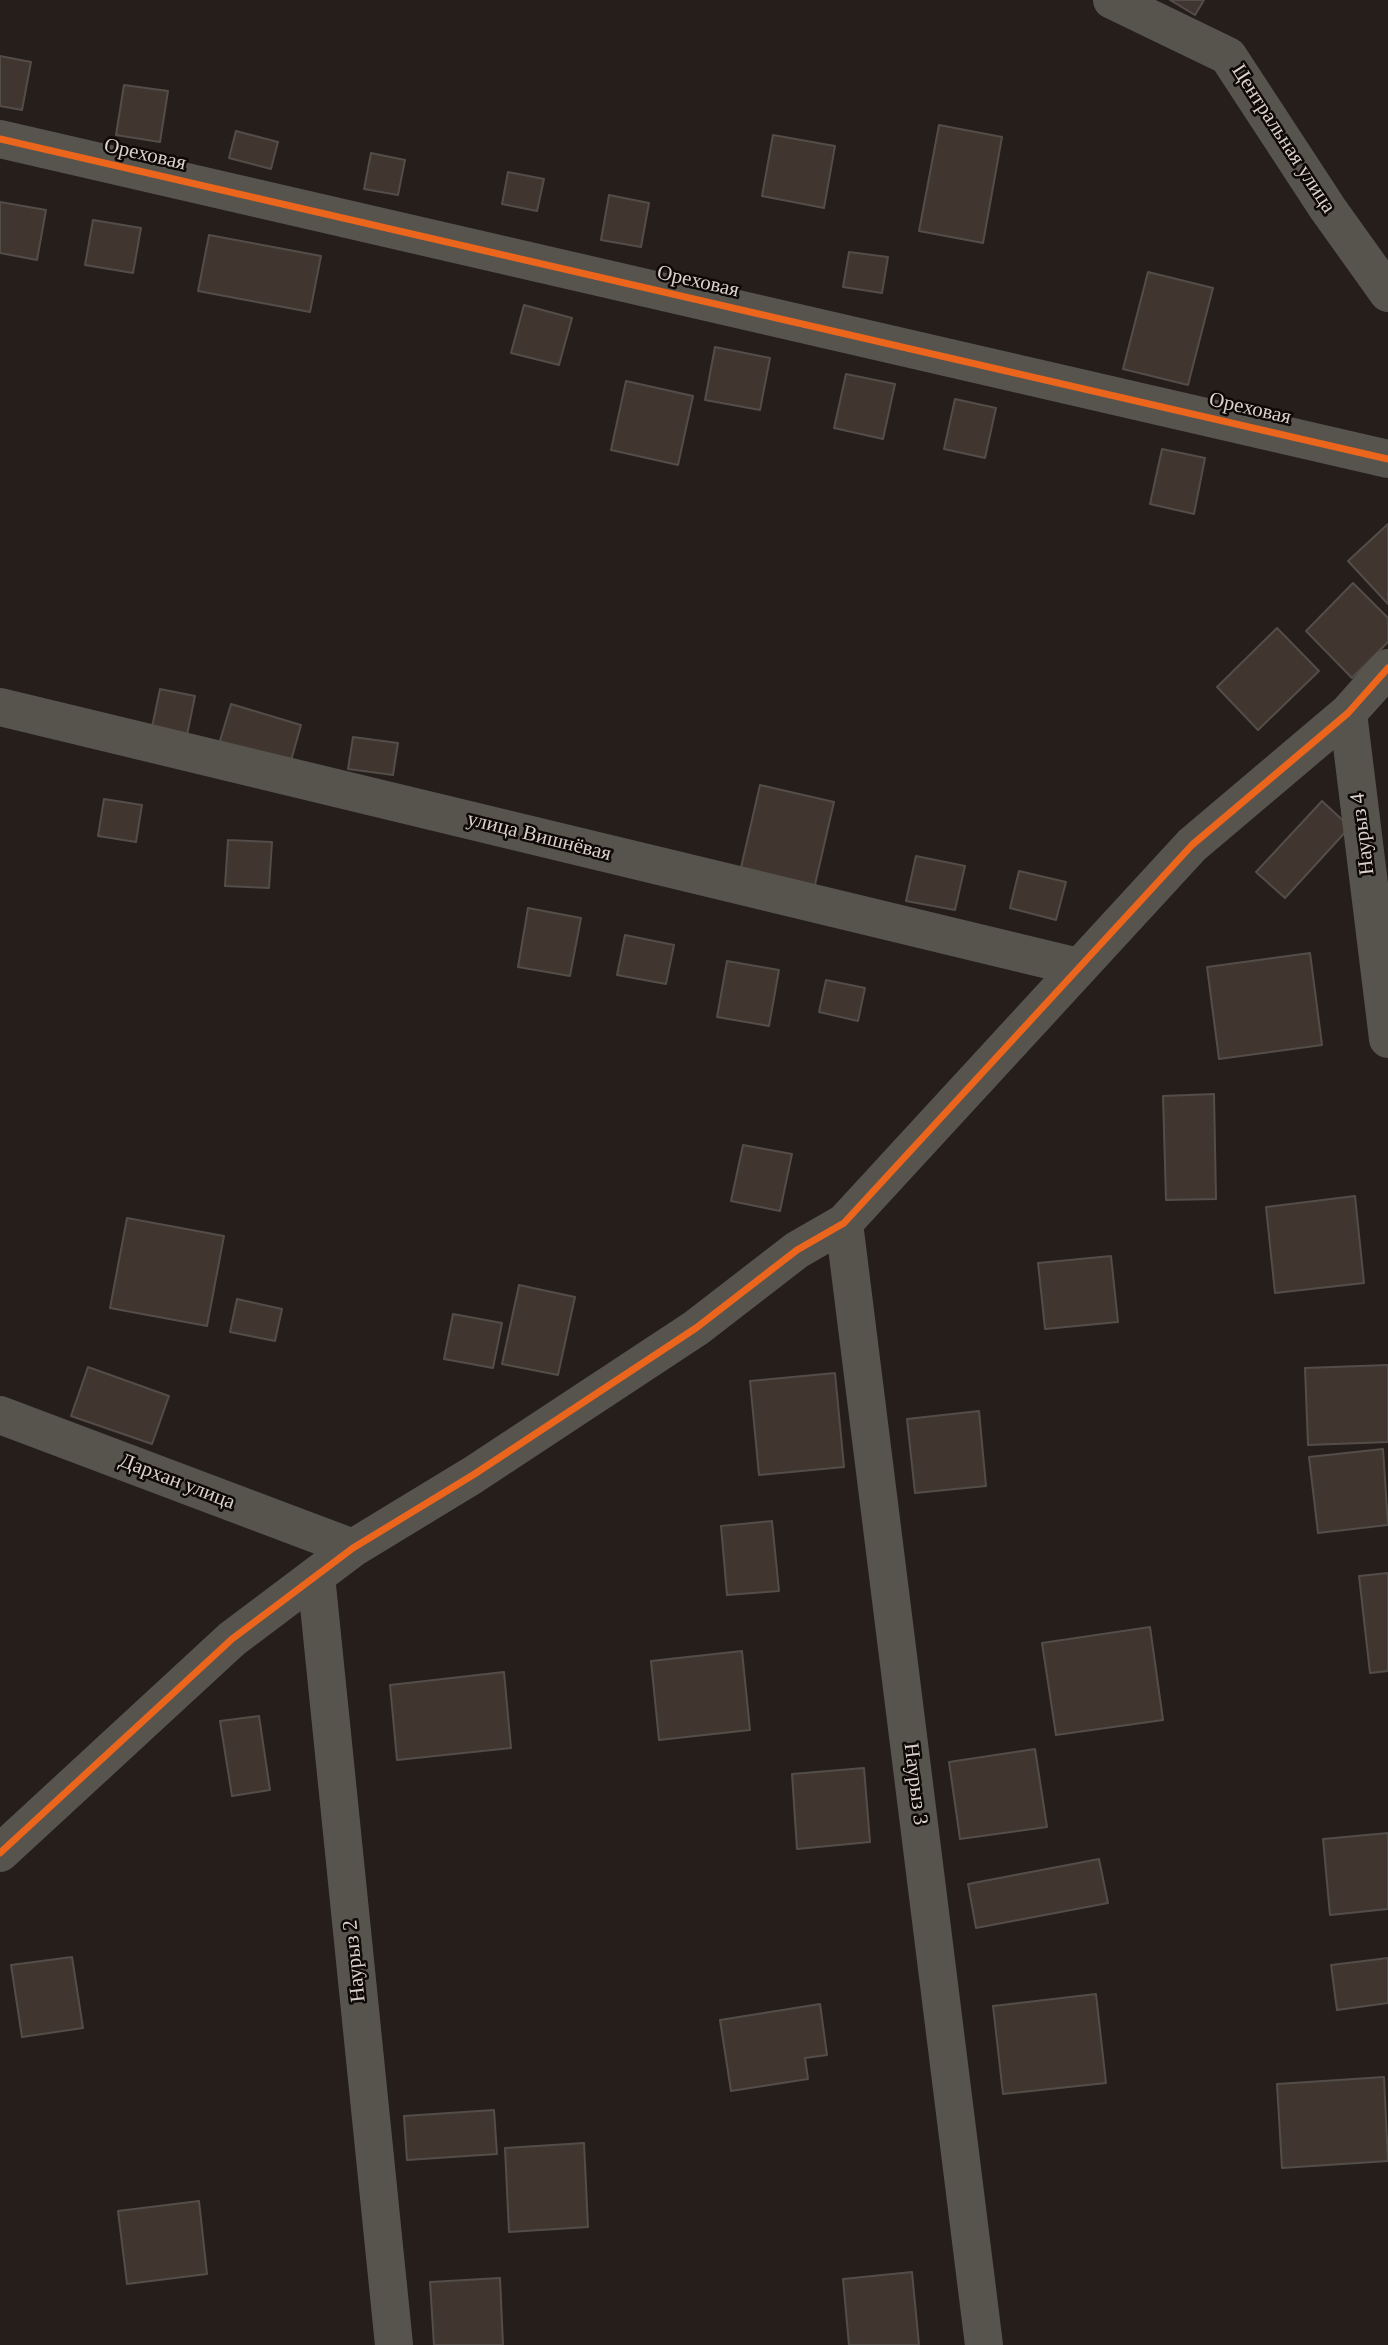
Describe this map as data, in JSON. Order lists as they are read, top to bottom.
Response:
{
  "streets": {
    "street": [
      "Центральная улица",
      "Ореховая",
      "Наурыз 4",
      "улица Вишнёвая",
      "Дархан улица",
      "Наурыз 3",
      "Наурыз 2"
    ]
  }
}
